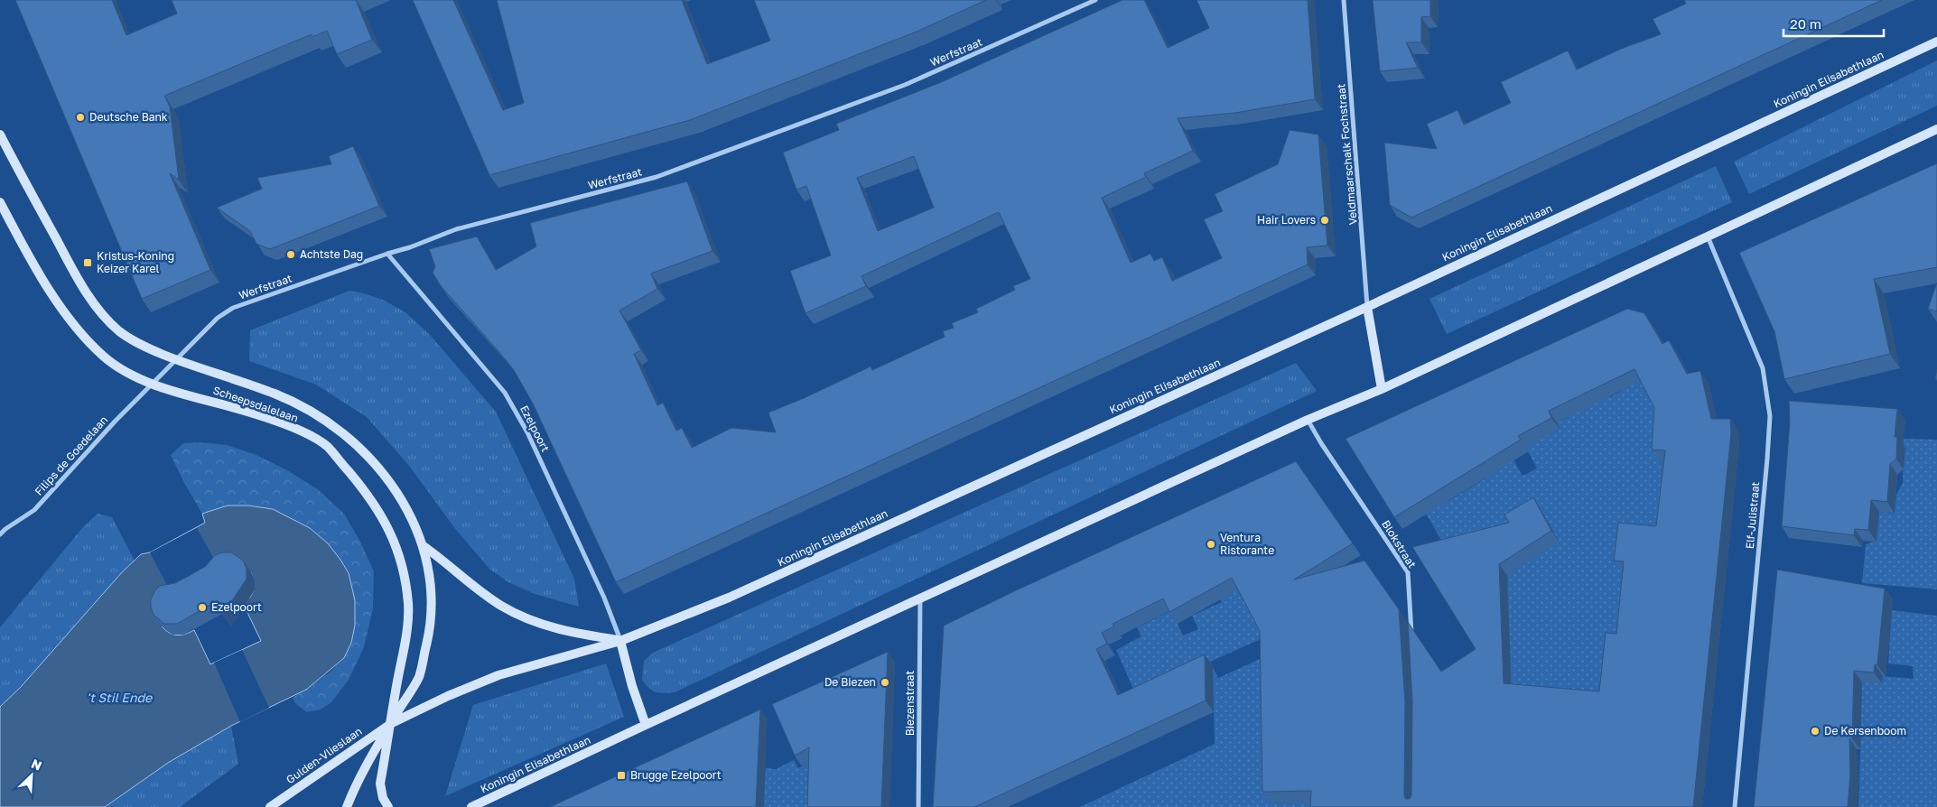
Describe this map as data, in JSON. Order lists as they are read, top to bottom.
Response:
{
  "streets": {
    "main road": ["Koningin Elisabethlaan", "Scheepsdalelaan", "Gulden-Vlieslaan"],
    "street": [
      "Werfstraat",
      "Veldmaarschalk Fochstraat",
      "Ezelpoort",
      "Filips de Goedelaan",
      "Elf-Julistraat",
      "Blokstraat",
      "Biezenstraat"
    ]
  },
  "crossings": [
    ["Werfstraat", "Scheepsdalelaan"],
    ["Werfstraat", "Ezelpoort"],
    ["Werfstraat", "Filips de Goedelaan"],
    ["Koningin Elisabethlaan", "Veldmaarschalk Fochstraat"],
    ["Koningin Elisabethlaan", "Scheepsdalelaan"],
    ["Koningin Elisabethlaan", "Ezelpoort"],
    ["Koningin Elisabethlaan", "Elf-Julistraat"],
    ["Koningin Elisabethlaan", "Blokstraat"],
    ["Koningin Elisabethlaan", "Biezenstraat"],
    ["Koningin Elisabethlaan", "Gulden-Vlieslaan"],
    ["Scheepsdalelaan", "Filips de Goedelaan"],
    ["Scheepsdalelaan", "Gulden-Vlieslaan"]
  ],
  "water": ["'t Stil Ende"],
  "places": {
    "other": [
      "Deutsche Bank",
      "Hair Lovers",
      "Achtste Dag",
      "Ventura Ristorante",
      "Ezelpoort",
      "De Biezen",
      "De Kersenboom"
    ],
    "transit": ["Kristus-Koning Keizer Karel", "Brugge Ezelpoort"]
  },
  "scale_bar": "20 m",
  "north": "top right"
}
